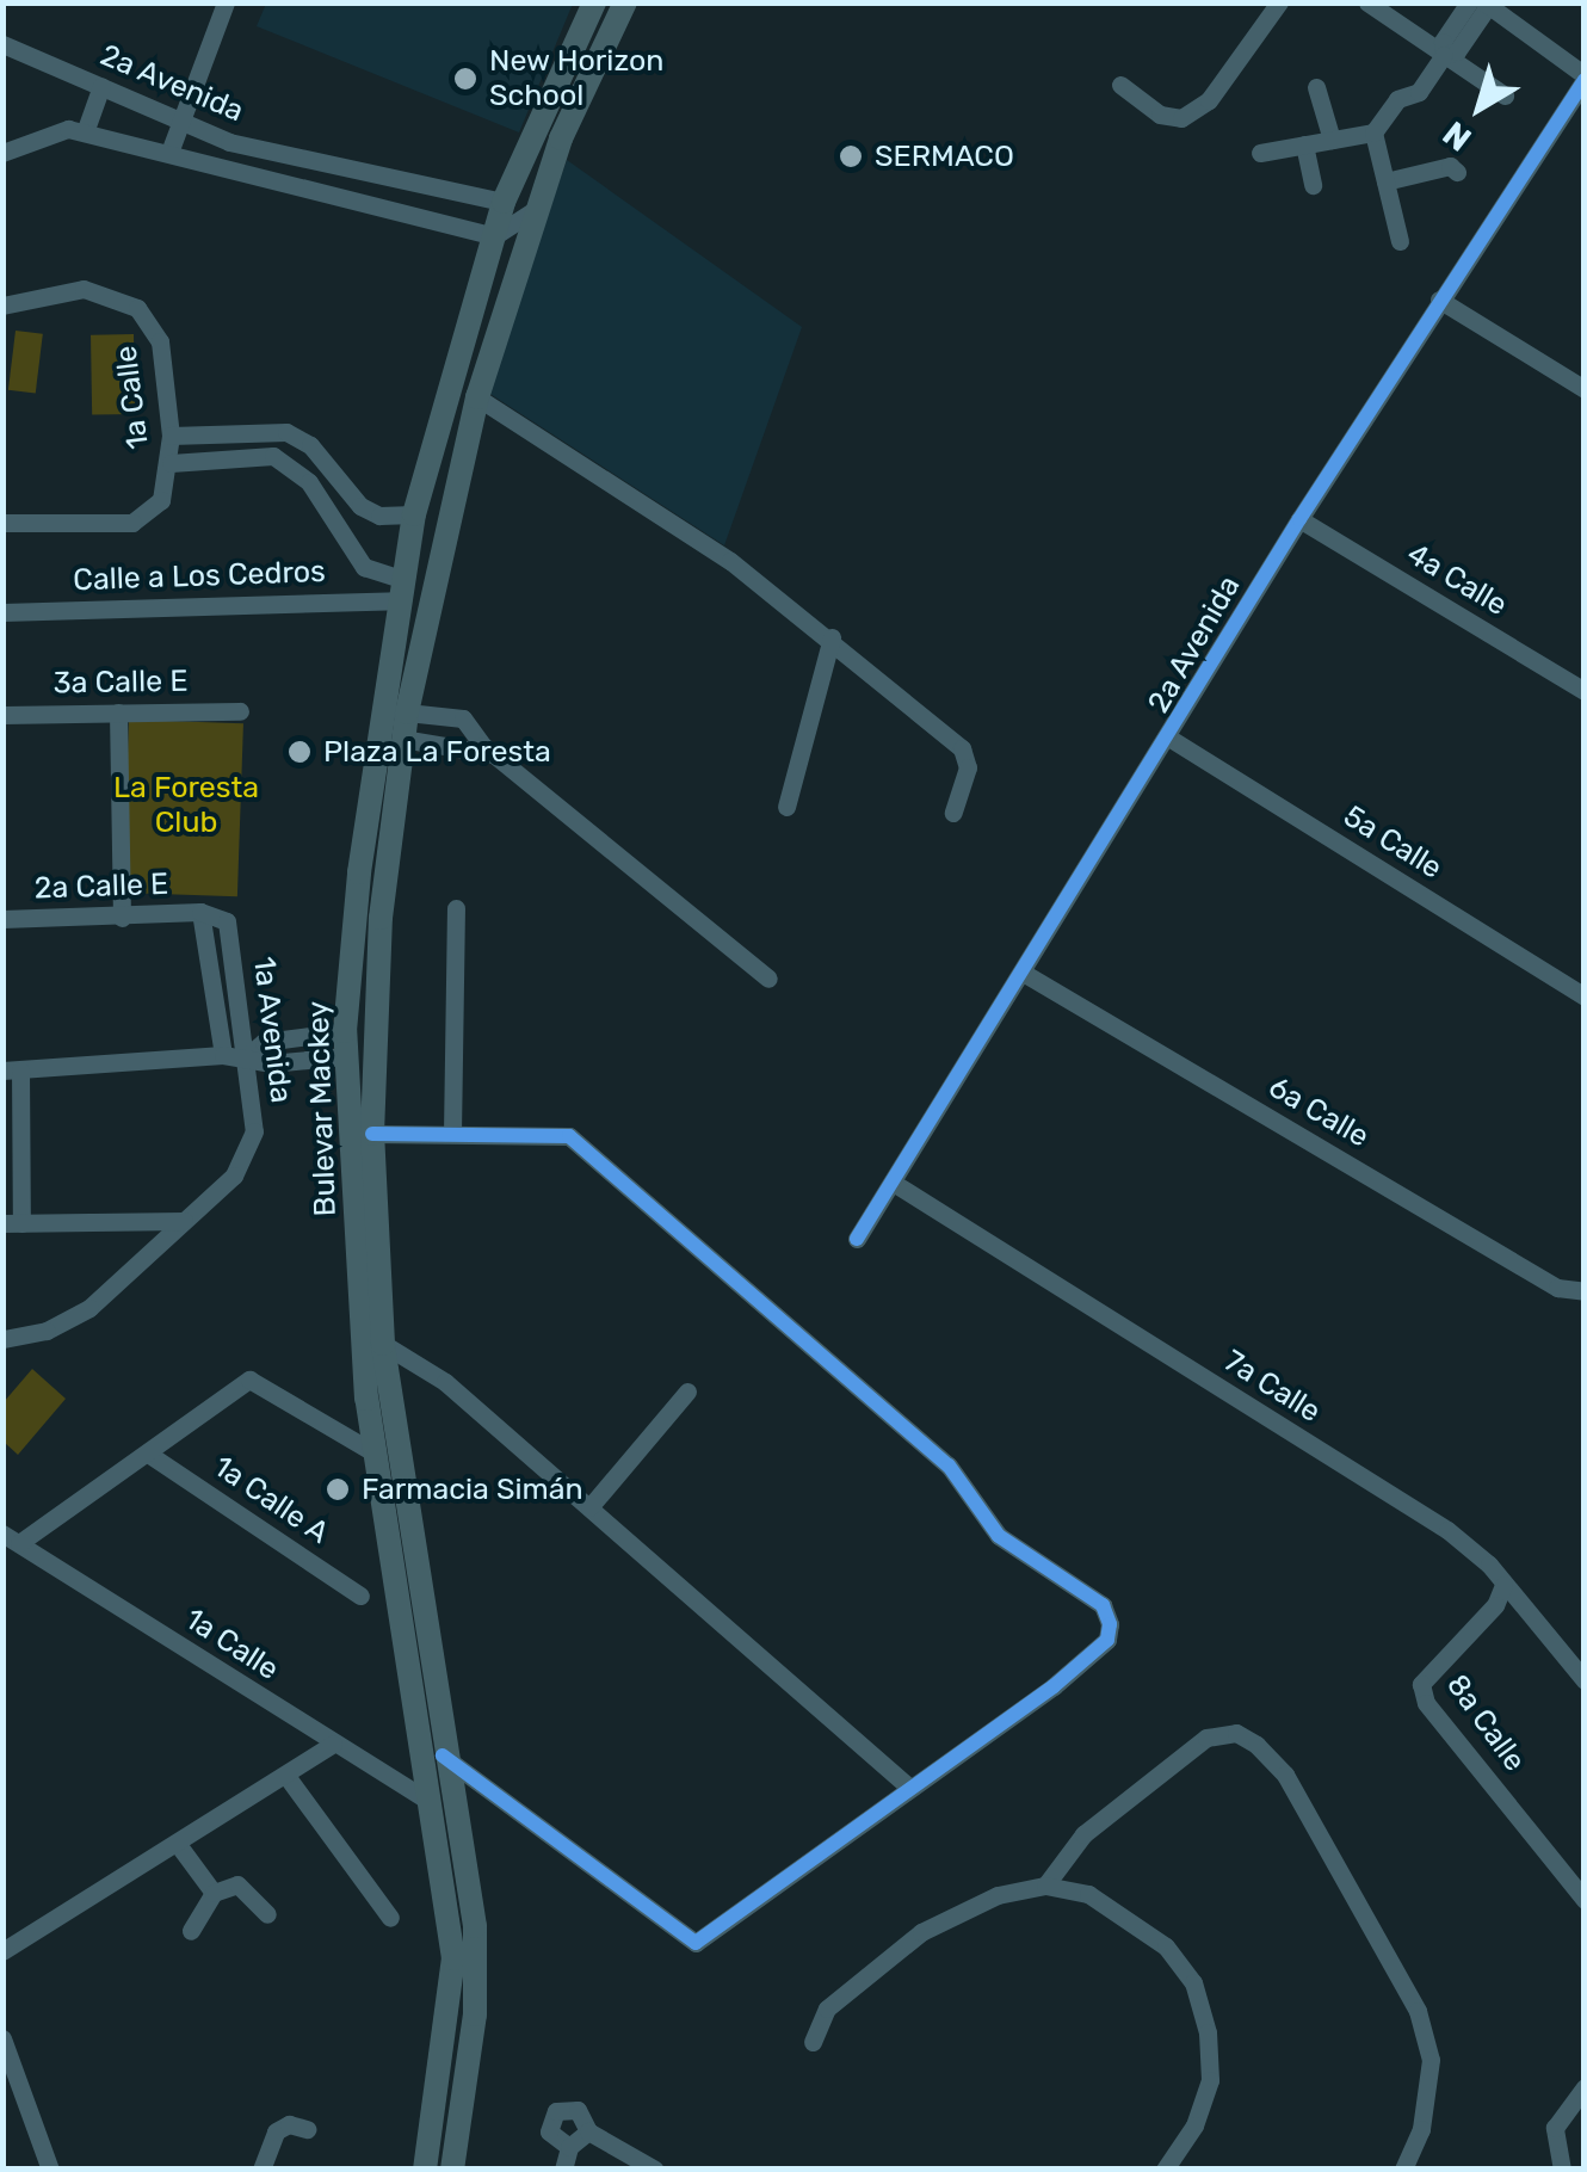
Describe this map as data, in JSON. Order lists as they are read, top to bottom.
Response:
{
  "streets": {
    "main road": ["Bulevar Mackey"],
    "street": [
      "2a Avenida",
      "1a Calle",
      "Calle a Los Cedros",
      "4a Calle",
      "3a Calle E",
      "5a Calle",
      "2a Calle E",
      "1a Avenida",
      "6a Calle",
      "7a Calle",
      "1a Calle A",
      "8a Calle"
    ]
  },
  "crossings": [
    ["2a Avenida", "4a Calle"],
    ["2a Avenida", "5a Calle"],
    ["2a Avenida", "Bulevar Mackey"],
    ["2a Avenida", "6a Calle"],
    ["2a Avenida", "7a Calle"],
    ["1a Calle", "Bulevar Mackey"],
    ["Calle a Los Cedros", "Bulevar Mackey"],
    ["2a Calle E", "1a Avenida"],
    ["7a Calle", "8a Calle"]
  ],
  "parks": ["La Foresta Club"],
  "places": [
    "New Horizon School",
    "SERMACO",
    "Plaza La Foresta",
    "Farmacia Simán"
  ],
  "north": "bottom left"
}
